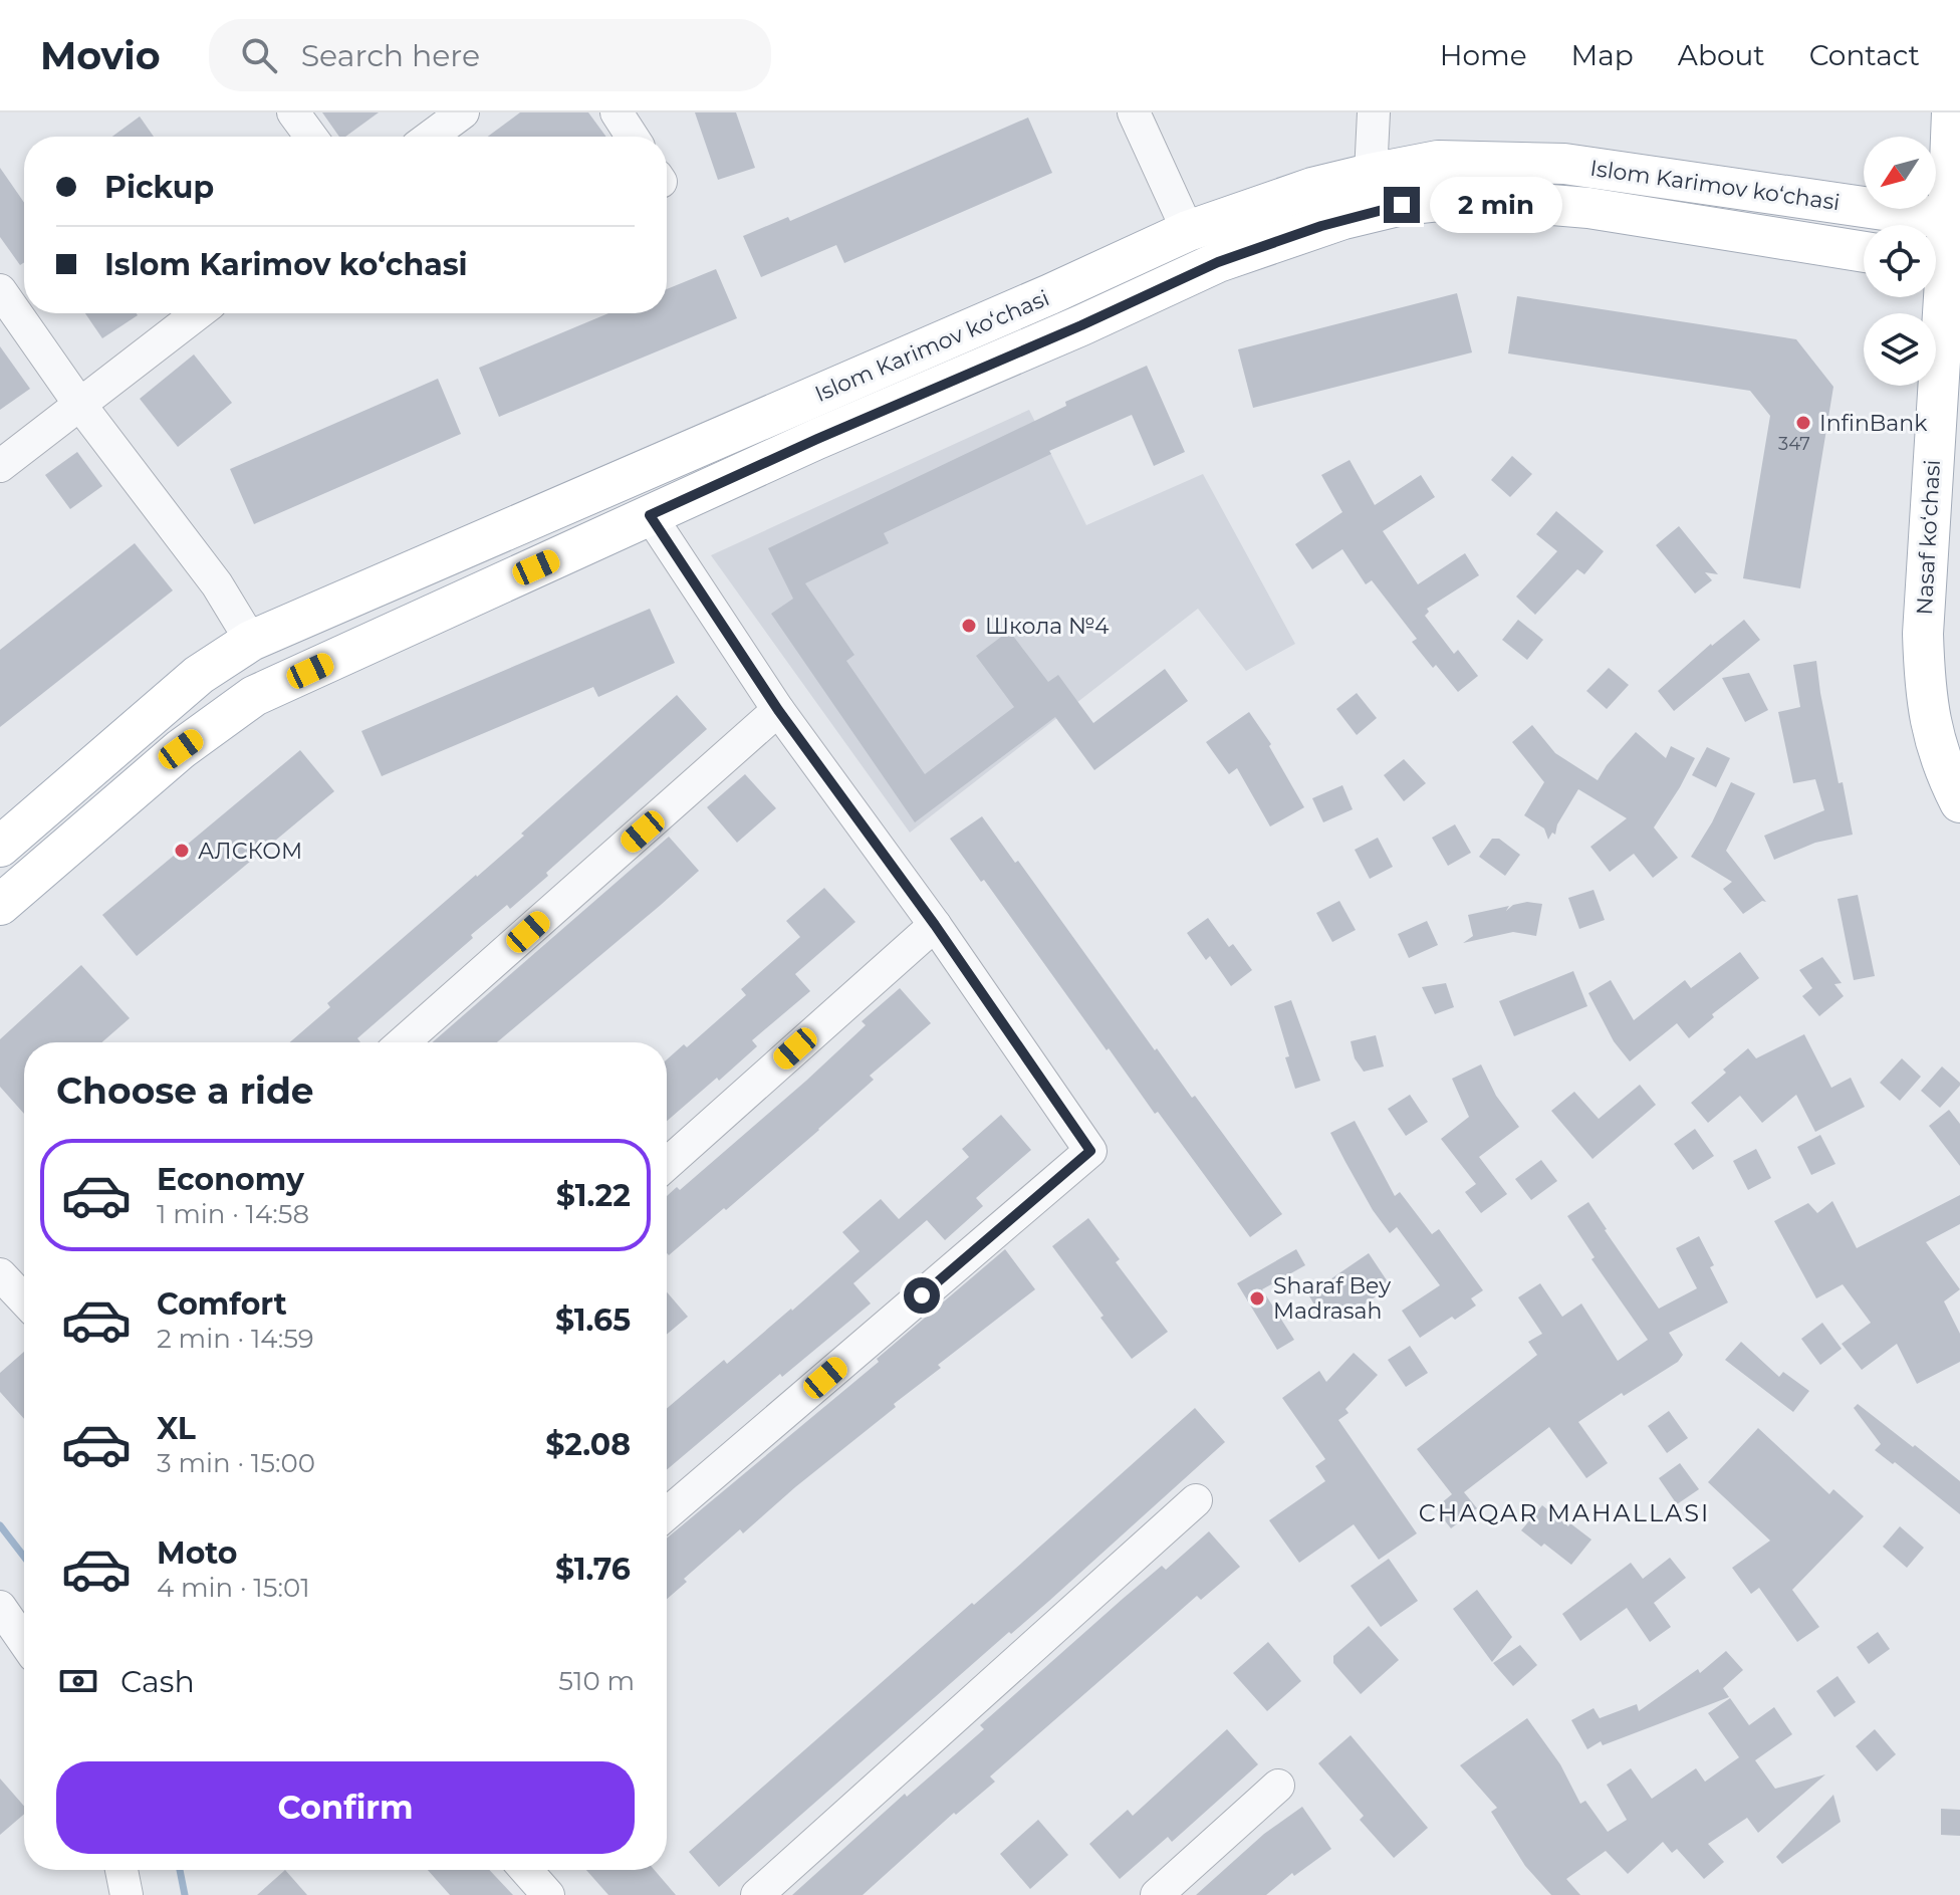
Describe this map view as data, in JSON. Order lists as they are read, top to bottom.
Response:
{
  "streets": {
    "main road": ["Islom Karimov ko‘chasi", "Nasaf ko‘chasi"]
  },
  "crossings": [
    ["Islom Karimov ko‘chasi", "Nasaf ko‘chasi"]
  ],
  "districts": ["CHAQAR MAHALLASI"],
  "places": [
    "InfinBank",
    "Школа №4",
    "АЛСКОМ",
    "Sharaf Bey Madrasah"
  ],
  "house_numbers": ["347"],
  "north": "bottom left",
  "page": {
    "header": "Movio",
    "search": "Search here",
    "nav": [
      "Home",
      "Map",
      "About",
      "Contact"
    ],
    "banner": ["Pickup", "Islom Karimov ko‘chasi"],
    "bubble": "2 min",
    "heading": "Choose a ride",
    "list": [
      {
        "name": "Economy",
        "note": "1 min · 14:58",
        "value": "$1.22"
      },
      {
        "name": "Comfort",
        "note": "2 min · 14:59",
        "value": "$1.65"
      },
      {
        "name": "XL",
        "note": "3 min · 15:00",
        "value": "$2.08"
      },
      {
        "name": "Moto",
        "note": "4 min · 15:01",
        "value": "$1.76"
      }
    ],
    "pay": ["Cash", "510 m"],
    "buttons": "Confirm"
  }
}
